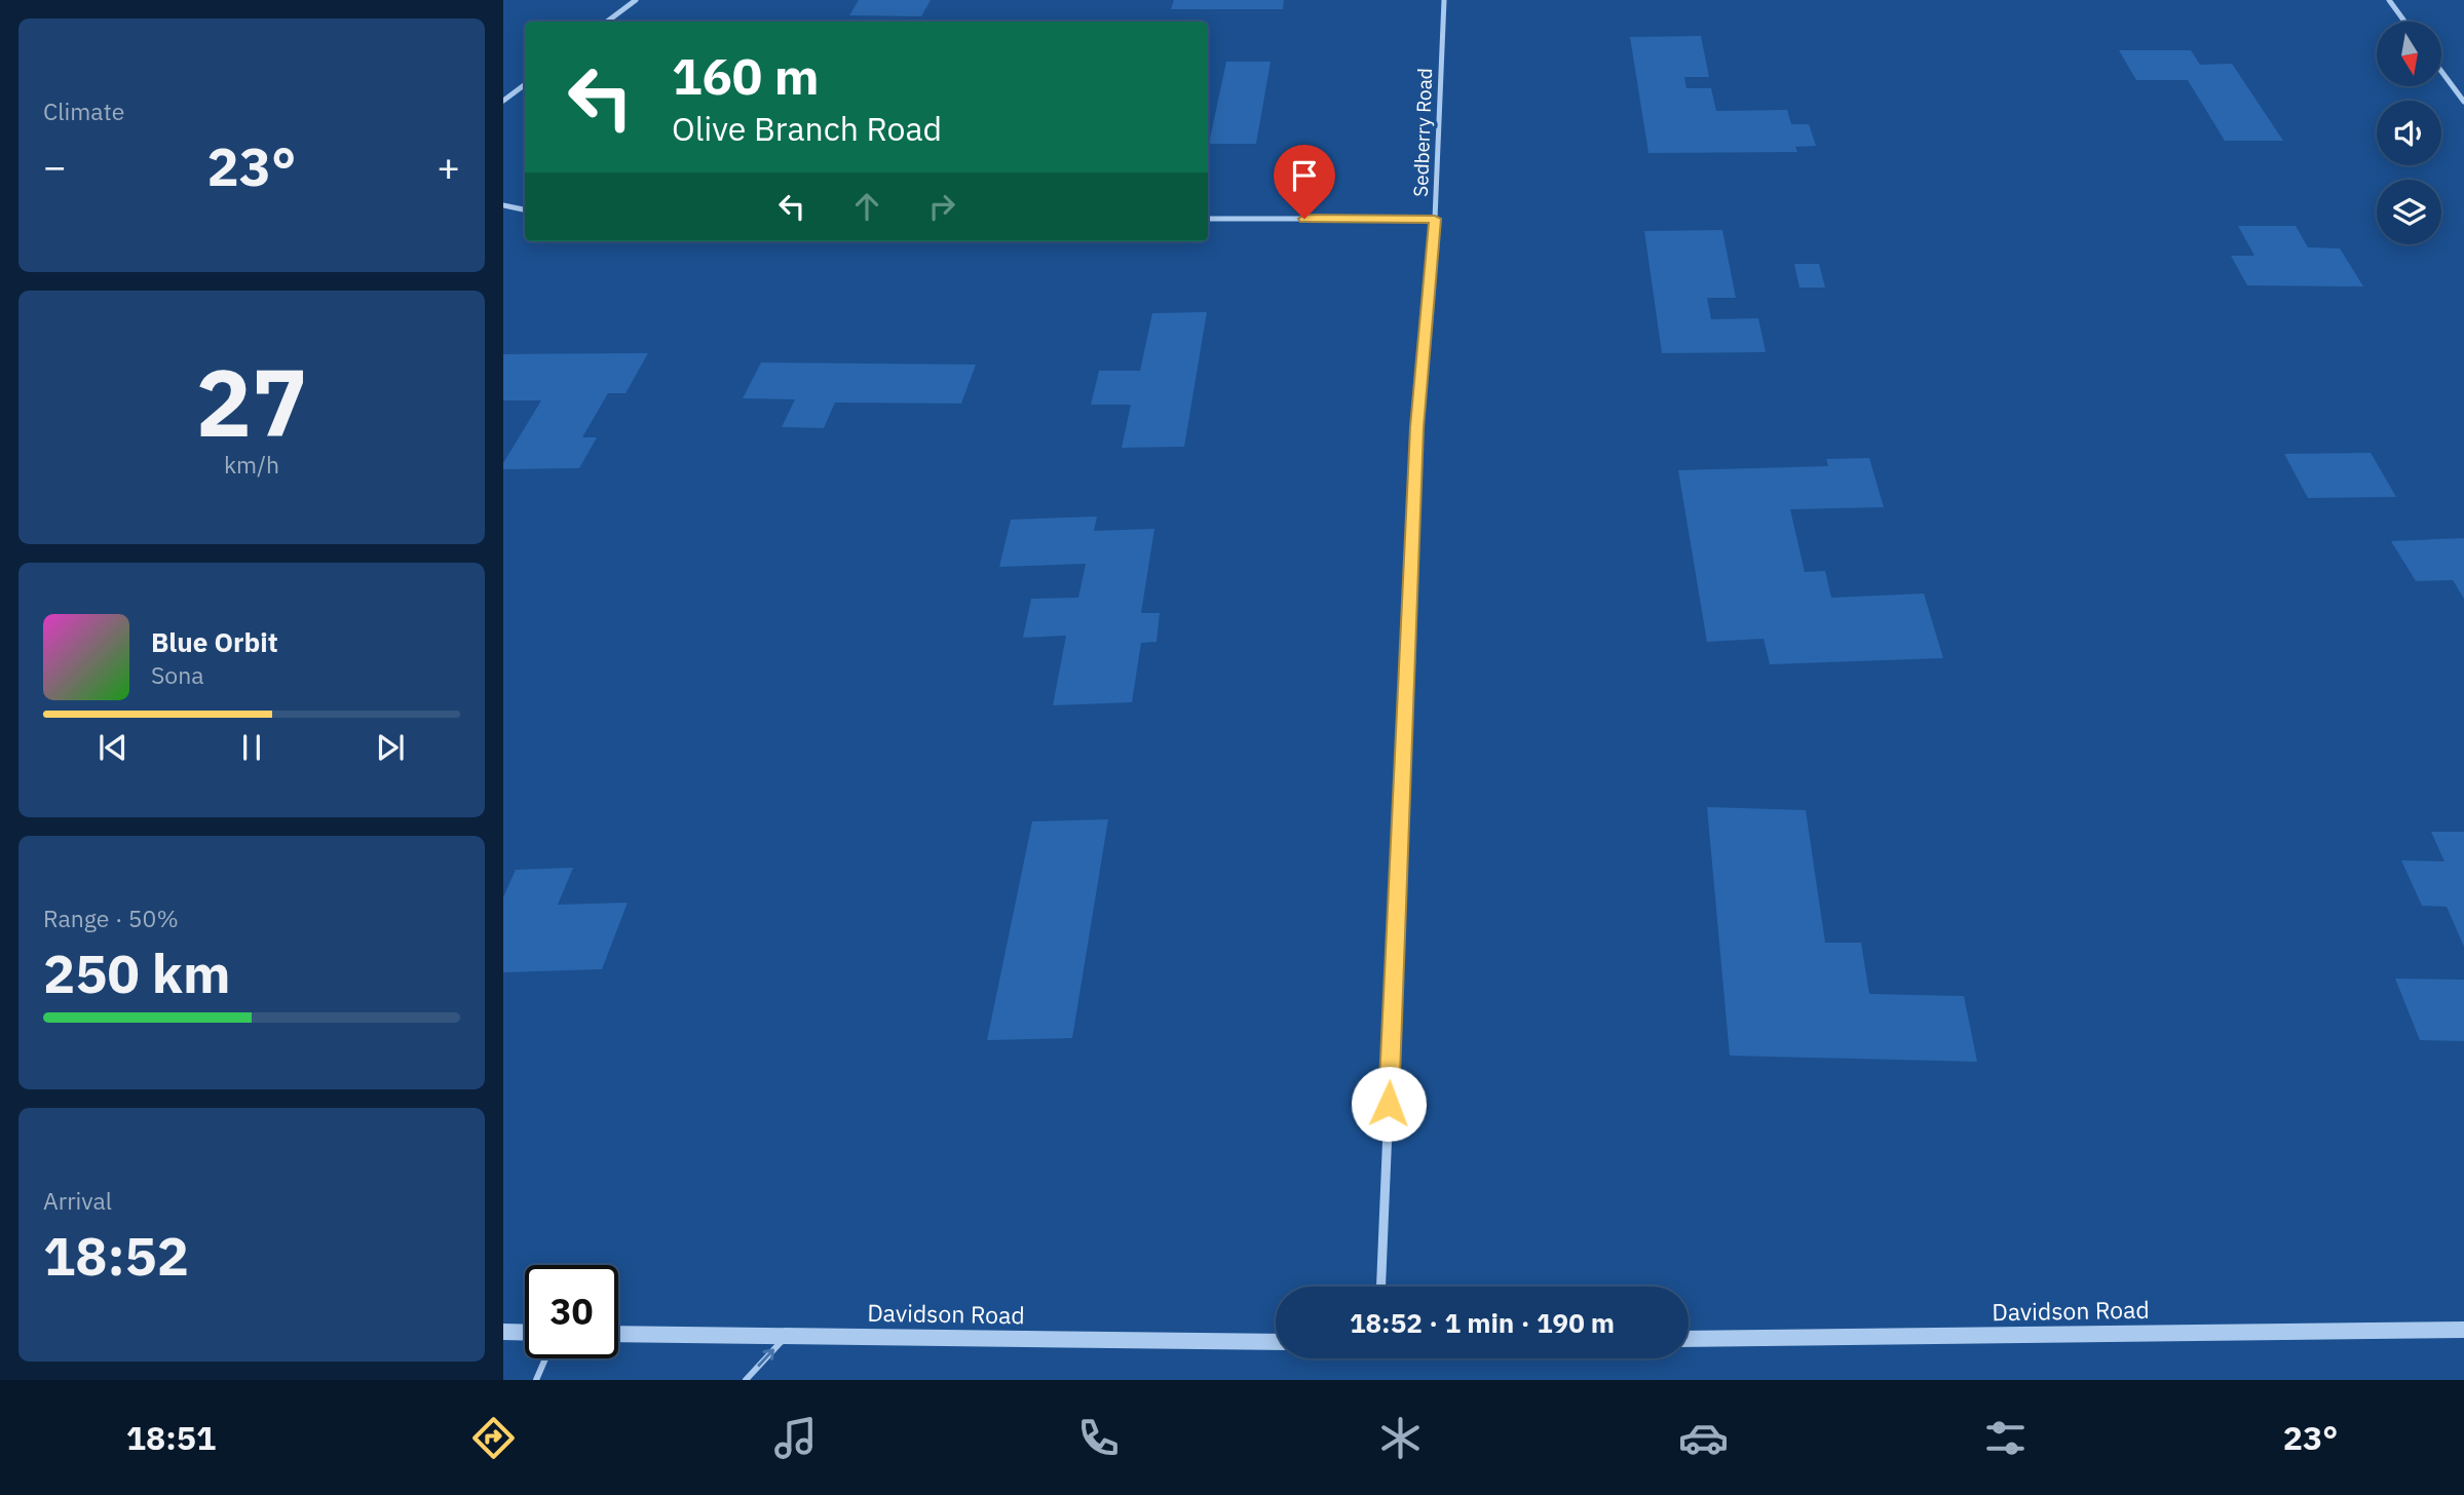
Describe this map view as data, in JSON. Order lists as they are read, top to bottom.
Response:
{
  "streets": {
    "street": ["Sedberry Road", "Davidson Road"]
  },
  "north": "bottom",
  "page": {
    "tile": [
      "Climate",
      ["27", "km/h"],
      ["Range · 50%", "250 km"],
      ["Arrival", "18:52"]
    ],
    "turn": ["160 m", "Olive Branch Road"],
    "heat": ["−", "23°", "+"],
    "song": ["Blue Orbit", "Sona"],
    "limit": "30",
    "trip": "18:52 · 1 min · 190 m",
    "tabs": ["18:51", "23°"]
  }
}
